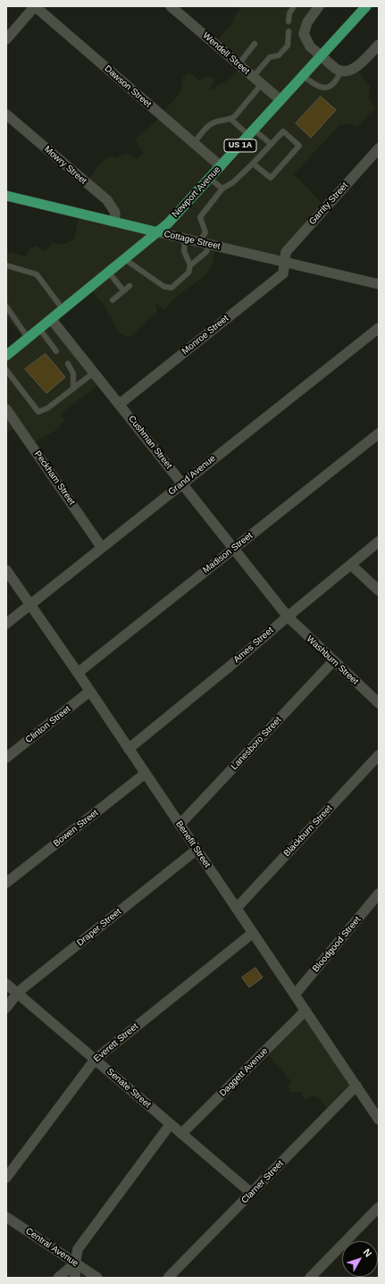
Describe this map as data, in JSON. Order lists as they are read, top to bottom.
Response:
{
  "streets": {
    "main road": ["US 1A", "Newport Avenue", "Cottage Street"],
    "street": [
      "Wendell Street",
      "Dawson Street",
      "Mowry Street",
      "Garrity Street",
      "Monroe Street",
      "Cushman Street",
      "Grand Avenue",
      "Peckham Street",
      "Madison Street",
      "Ames Street",
      "Washburn Street",
      "Clinton Street",
      "Lanesboro Street",
      "Bowen Street",
      "Blackburn Street",
      "Benefit Street",
      "Draper Street",
      "Bloodgood Street",
      "Everett Street",
      "Daggett Avenue",
      "Senate Street",
      "Clarner Street",
      "Central Avenue"
    ]
  },
  "crossings": [
    ["Wendell Street", "Newport Avenue"],
    ["Dawson Street", "Newport Avenue"],
    ["Mowry Street", "Cottage Street"],
    ["Newport Avenue", "Cottage Street"],
    ["Newport Avenue", "Cushman Street"],
    ["Garrity Street", "Cottage Street"],
    ["Garrity Street", "Monroe Street"],
    ["Cottage Street", "Monroe Street"],
    ["Monroe Street", "Cushman Street"],
    ["Cushman Street", "Grand Avenue"],
    ["Cushman Street", "Madison Street"],
    ["Cushman Street", "Ames Street"],
    ["Cushman Street", "Washburn Street"],
    ["Grand Avenue", "Peckham Street"],
    ["Grand Avenue", "Benefit Street"],
    ["Madison Street", "Benefit Street"],
    ["Ames Street", "Washburn Street"],
    ["Ames Street", "Benefit Street"],
    ["Washburn Street", "Lanesboro Street"],
    ["Clinton Street", "Benefit Street"],
    ["Lanesboro Street", "Benefit Street"],
    ["Bowen Street", "Benefit Street"],
    ["Blackburn Street", "Benefit Street"],
    ["Benefit Street", "Draper Street"],
    ["Benefit Street", "Bloodgood Street"],
    ["Benefit Street", "Everett Street"],
    ["Benefit Street", "Daggett Avenue"],
    ["Benefit Street", "Clarner Street"],
    ["Draper Street", "Senate Street"],
    ["Everett Street", "Senate Street"],
    ["Daggett Avenue", "Senate Street"],
    ["Senate Street", "Clarner Street"]
  ],
  "north": "top right"
}
